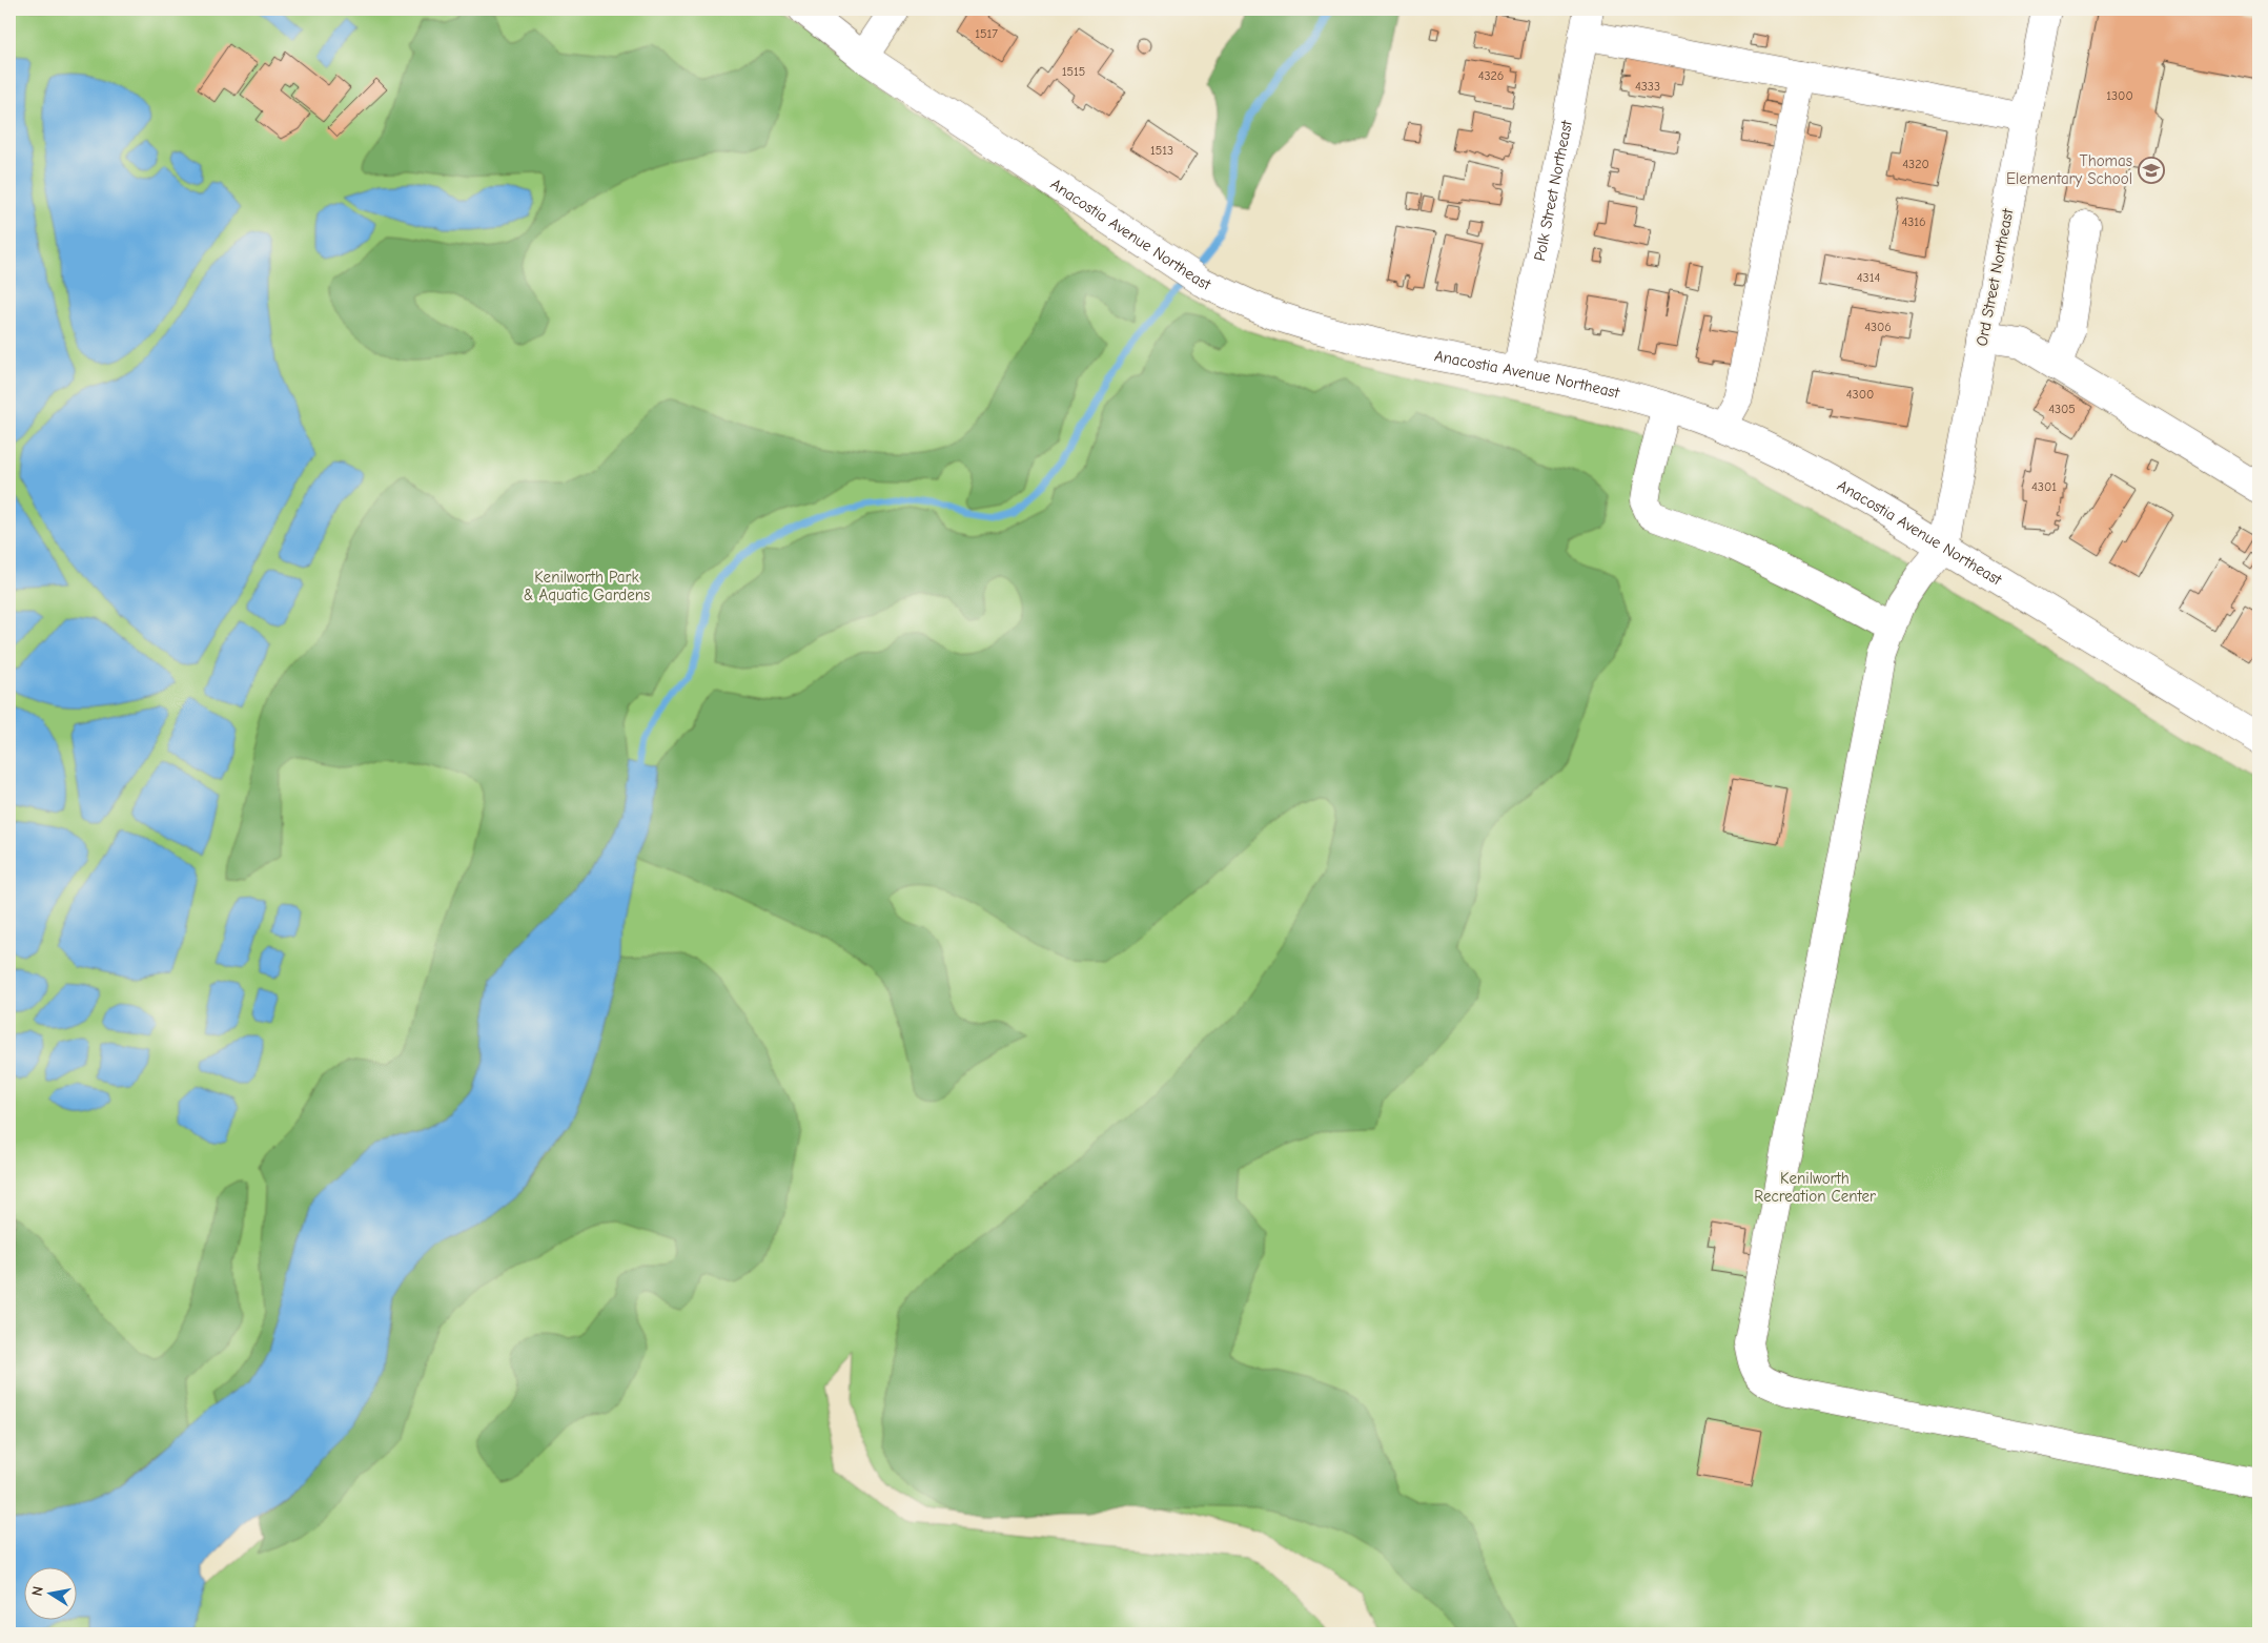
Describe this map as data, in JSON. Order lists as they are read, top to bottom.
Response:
{
  "streets": {
    "street": ["Polk Street Northeast", "Anacostia Avenue Northeast", "Ord Street Northeast"]
  },
  "crossings": [
    ["Polk Street Northeast", "Anacostia Avenue Northeast"],
    ["Anacostia Avenue Northeast", "Ord Street Northeast"]
  ],
  "parks": ["Kenilworth Park & Aquatic Gardens", "Kenilworth Recreation Center"],
  "places": {
    "school or university": ["Thomas Elementary School"]
  },
  "house_numbers": [
    "1517",
    "1515",
    "4326",
    "4333",
    "1300",
    "1513",
    "4320",
    "4316",
    "4314",
    "4306",
    "4300",
    "4305",
    "4301"
  ],
  "north": "left"
}
